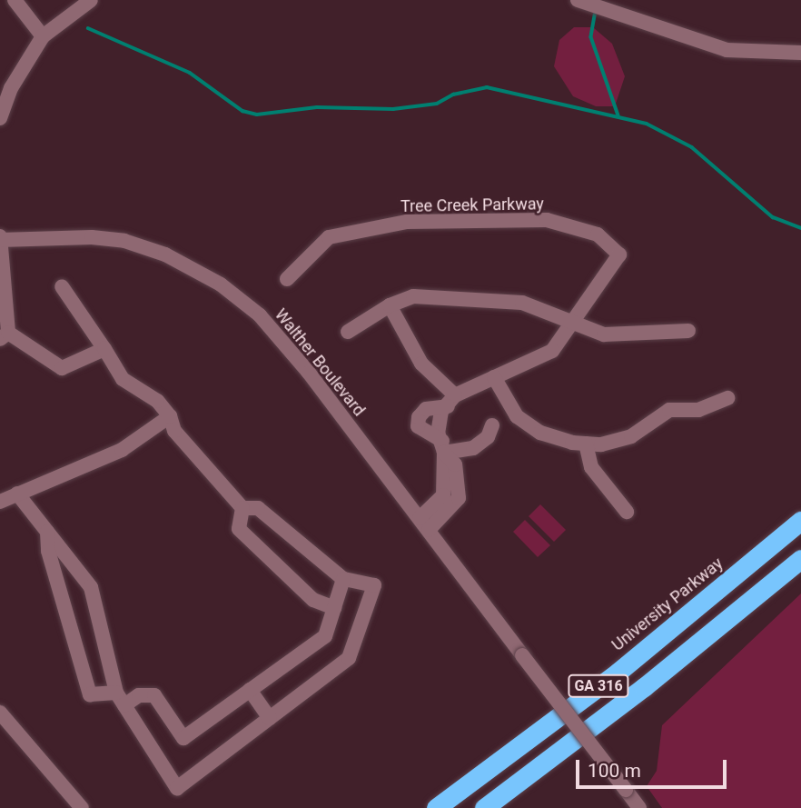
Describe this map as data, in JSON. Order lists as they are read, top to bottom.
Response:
{
  "streets": {
    "highway": ["University Parkway", "GA 316"],
    "street": ["Tree Creek Parkway", "Walther Boulevard"]
  },
  "crossings": [
    ["Tree Creek Parkway", "Walther Boulevard"]
  ],
  "scale_bar": "100 m"
}
